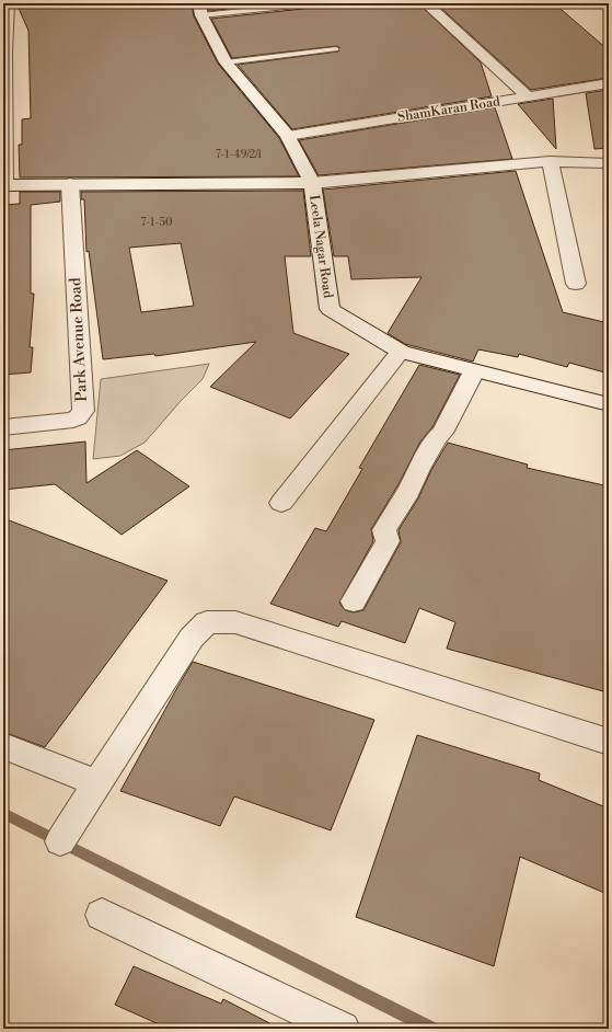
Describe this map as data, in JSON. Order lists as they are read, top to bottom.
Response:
{
  "streets": {
    "street": ["ShamKaran Road", "Leela Nagar Road", "Park Avenue Road"]
  },
  "house_numbers": ["7-1-49/2/1", "7-1-50"]
}
